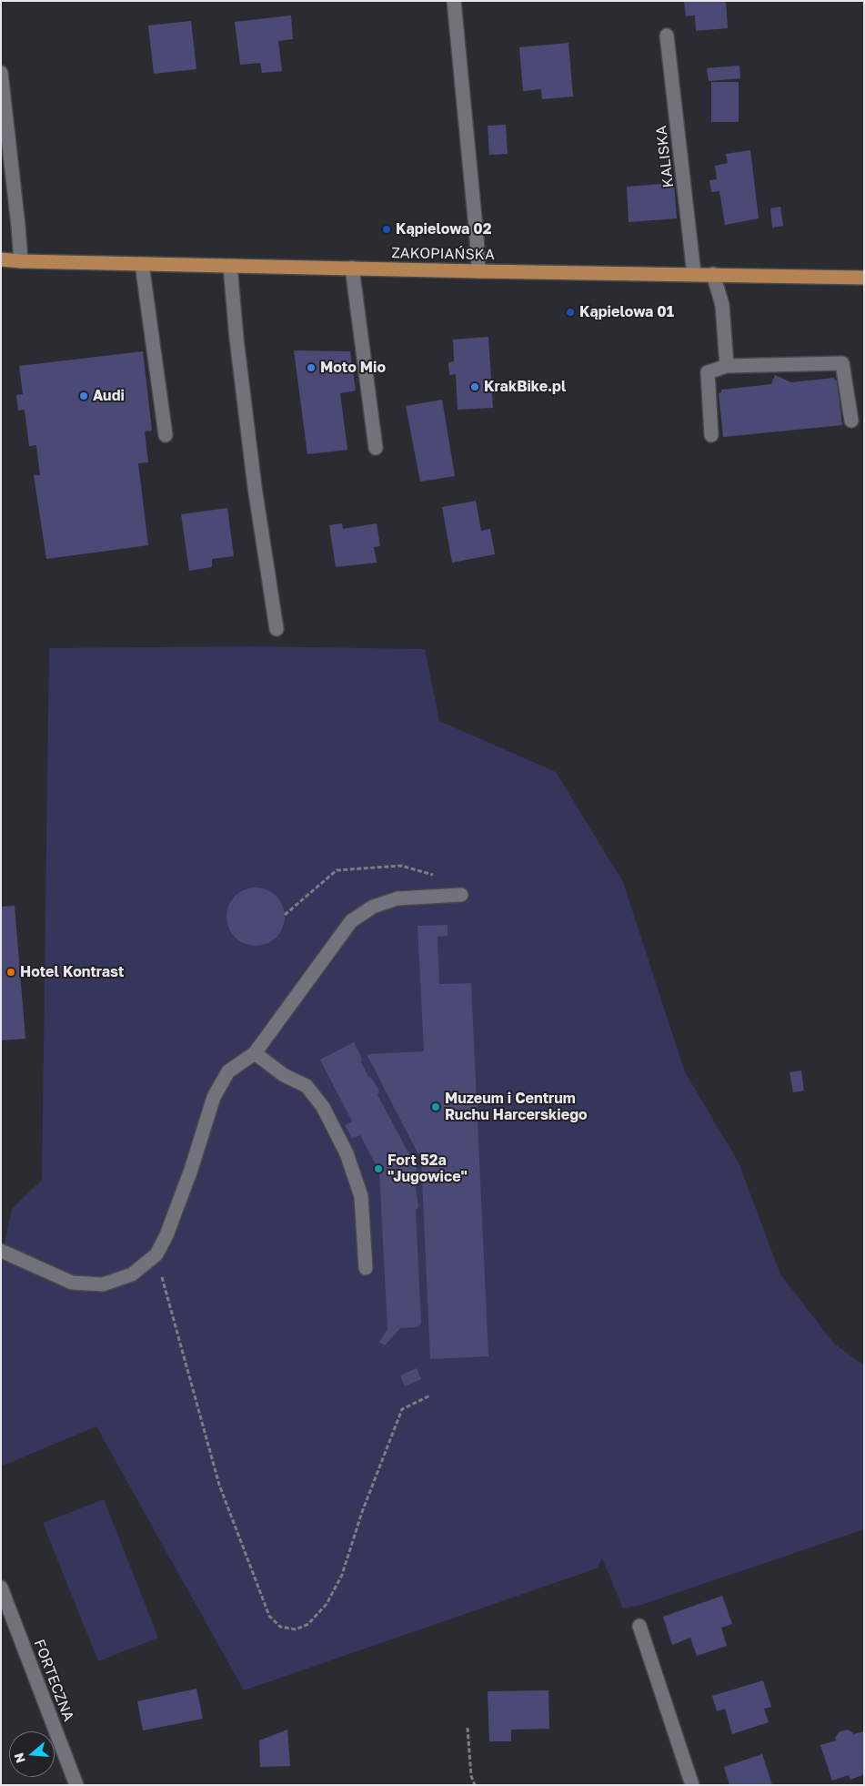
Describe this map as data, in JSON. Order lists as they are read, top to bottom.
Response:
{
  "streets": {
    "main road": ["ZAKOPIAŃSKA"],
    "street": ["KALISKA", "FORTECZNA"]
  },
  "crossings": [
    ["KALISKA", "ZAKOPIAŃSKA"]
  ],
  "places": [
    "Kąpielowa 02",
    "Kąpielowa 01",
    "Moto Mio",
    "KrakBike.pl",
    "Audi",
    "Hotel Kontrast",
    "Muzeum i Centrum Ruchu Harcerskiego",
    "Fort 52a \"Jugowice\""
  ],
  "north": "left"
}
